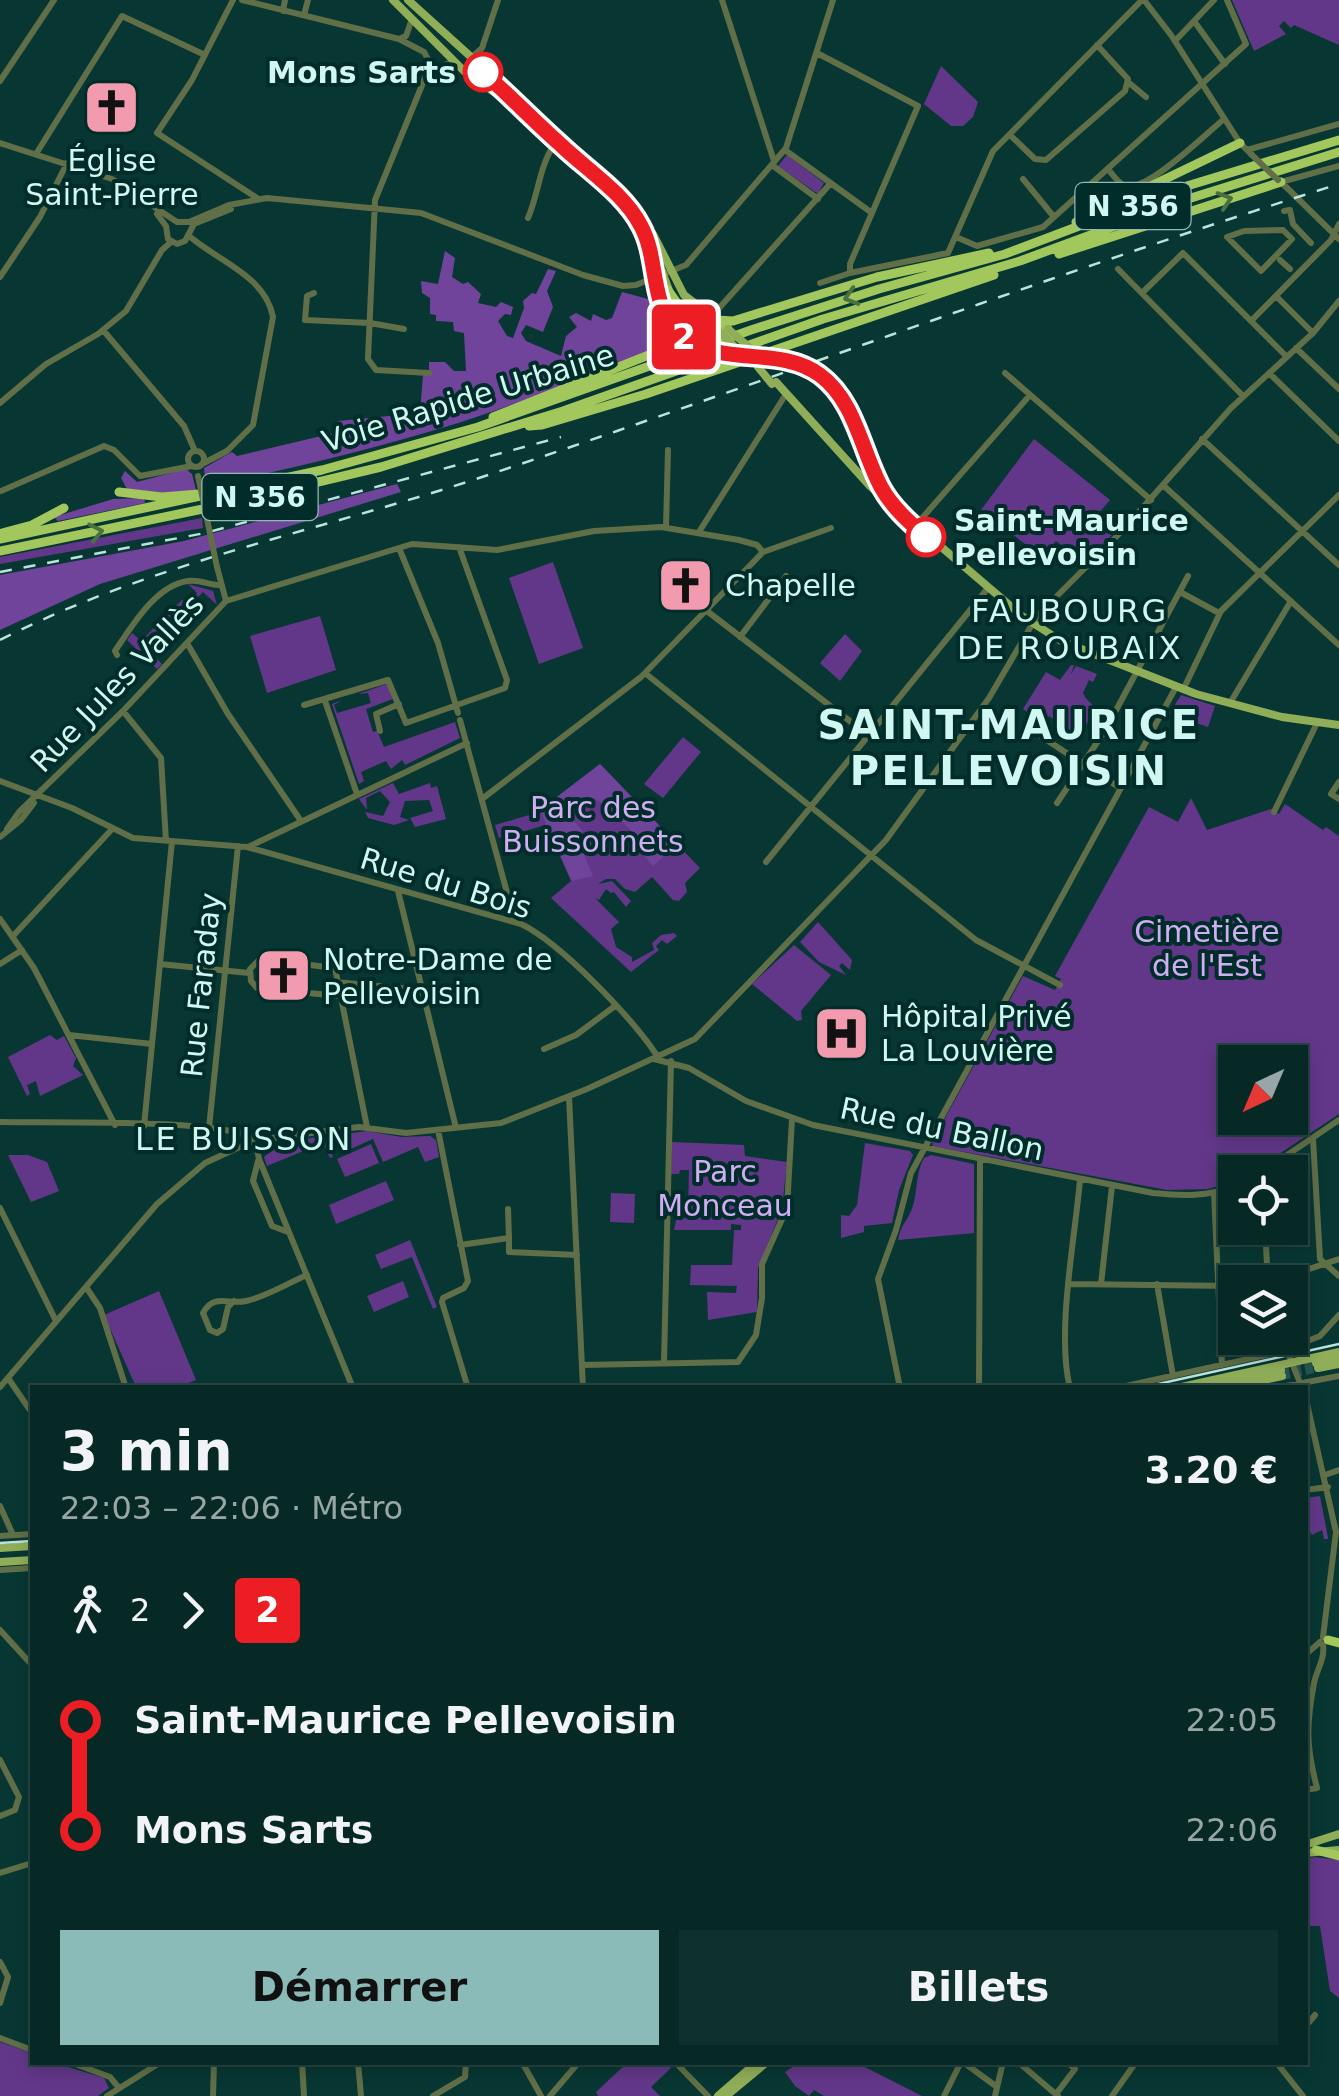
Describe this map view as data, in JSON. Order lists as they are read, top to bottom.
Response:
{
  "streets": {
    "highway": ["N 356", "Voie Rapide Urbaine"],
    "street": [
      "Rue Jules Vallès",
      "Rue du Bois",
      "Rue Faraday",
      "Rue du Ballon"
    ]
  },
  "crossings": [
    ["Rue du Bois", "Rue Faraday"],
    ["Rue du Bois", "Rue du Ballon"]
  ],
  "districts": ["FAUBOURG DE ROUBAIX", "SAINT-MAURICE PELLEVOISIN", "LE BUISSON"],
  "parks": ["Parc des Buissonnets", "Cimetière de l'Est", "Parc Monceau"],
  "places": {
    "other": ["Mons Sarts", "Saint-Maurice Pellevoisin"],
    "church": ["Église Saint-Pierre", "Chapelle", "Notre-Dame de Pellevoisin"],
    "hospital": ["Hôpital Privé La Louvière"]
  },
  "lines": ["metro line 2"],
  "north": "bottom left",
  "page": {
    "on_map": "2",
    "heading": ["3 min", "22:03 – 22:06 · Métro", "3.20 €"],
    "legs": ["2", "2"],
    "list": [
      {
        "name": "Saint-Maurice Pellevoisin",
        "value": "22:05"
      },
      {
        "name": "Mons Sarts",
        "value": "22:06"
      }
    ],
    "buttons": ["Démarrer", "Billets"]
  }
}
